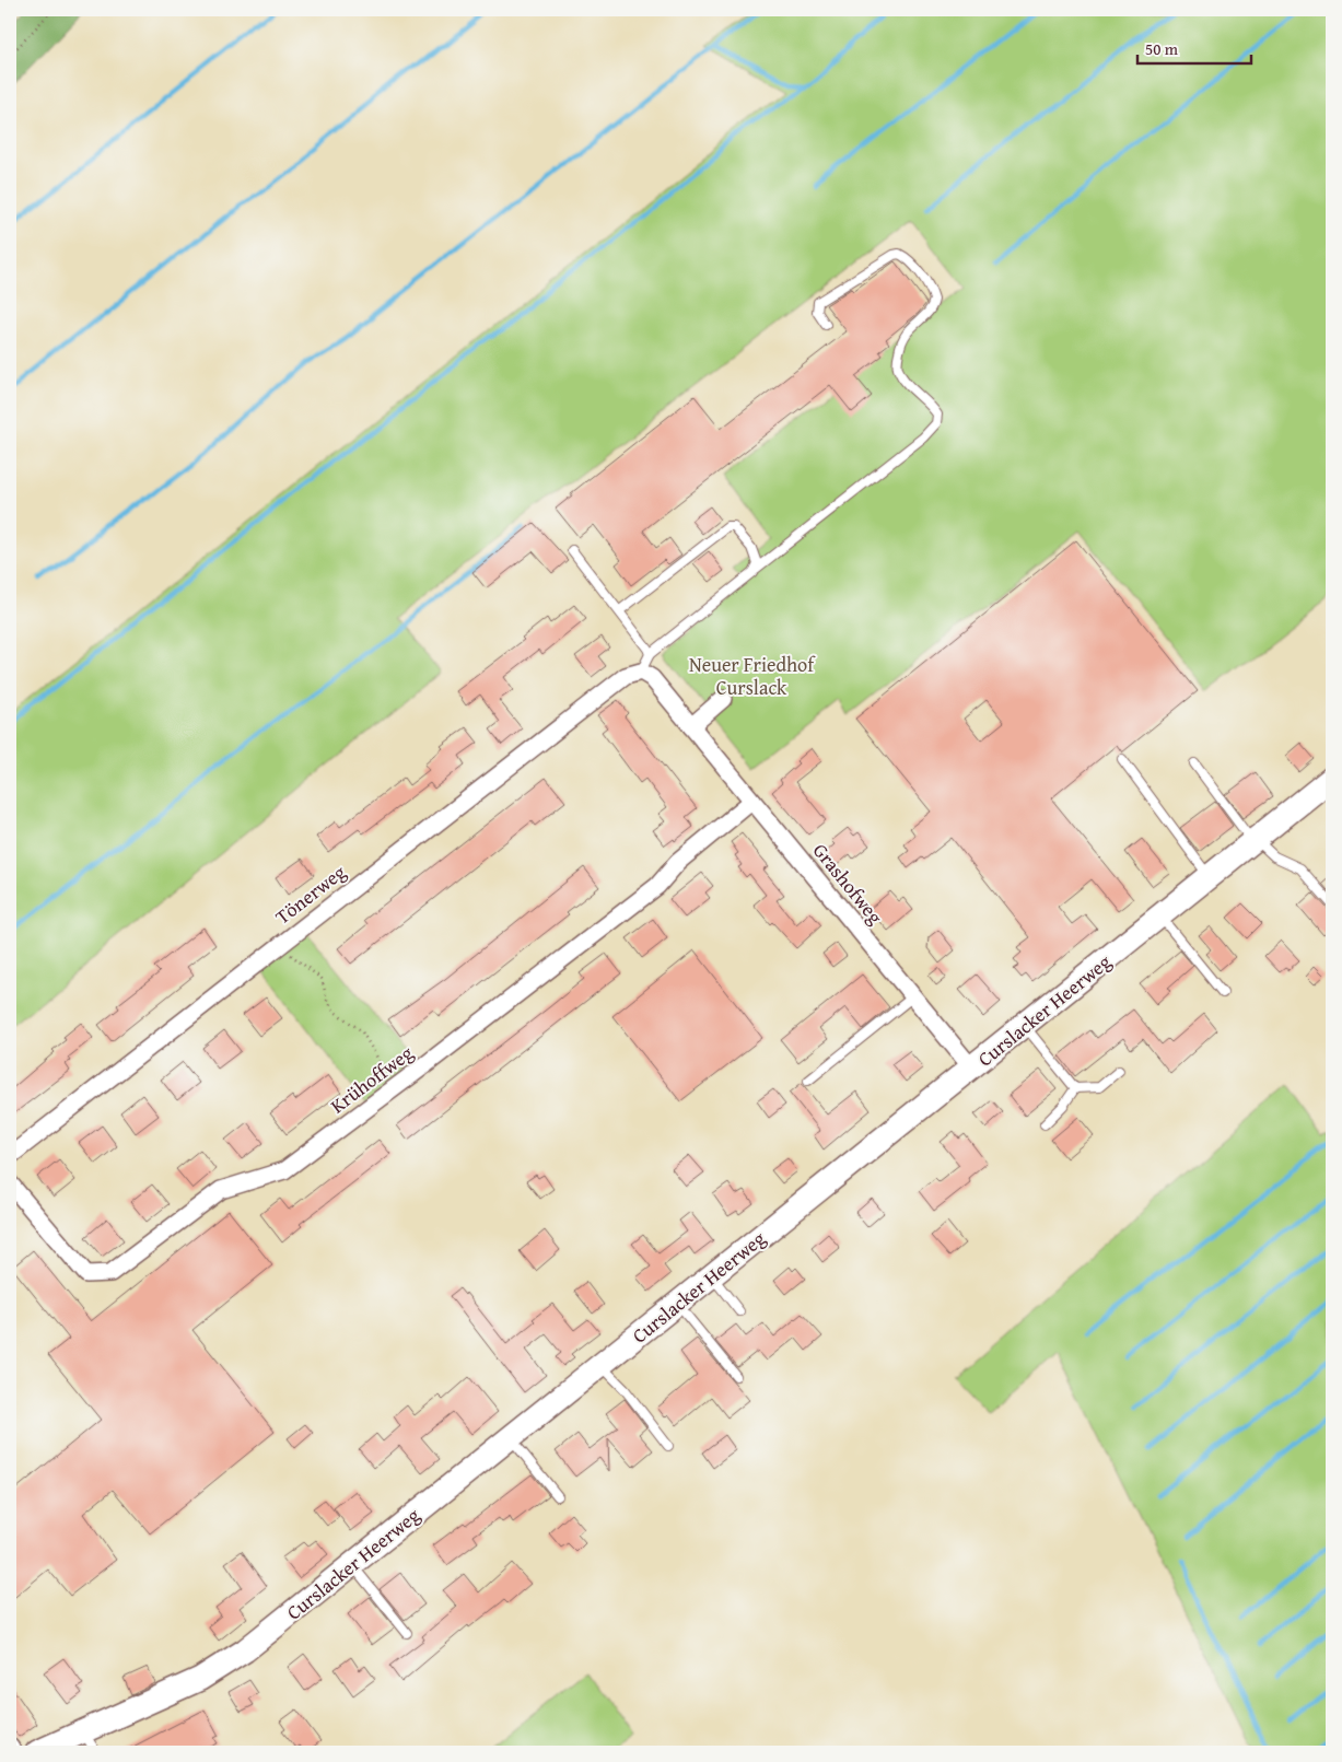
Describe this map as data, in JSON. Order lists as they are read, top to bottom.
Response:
{
  "streets": {
    "main road": ["Curslacker Heerweg"],
    "street": ["Grashofweg", "Tönerweg", "Krühoffweg"]
  },
  "crossings": [
    ["Grashofweg", "Tönerweg"],
    ["Grashofweg", "Curslacker Heerweg"],
    ["Grashofweg", "Krühoffweg"]
  ],
  "parks": ["Neuer Friedhof Curslack"],
  "scale_bar": "50 m"
}
